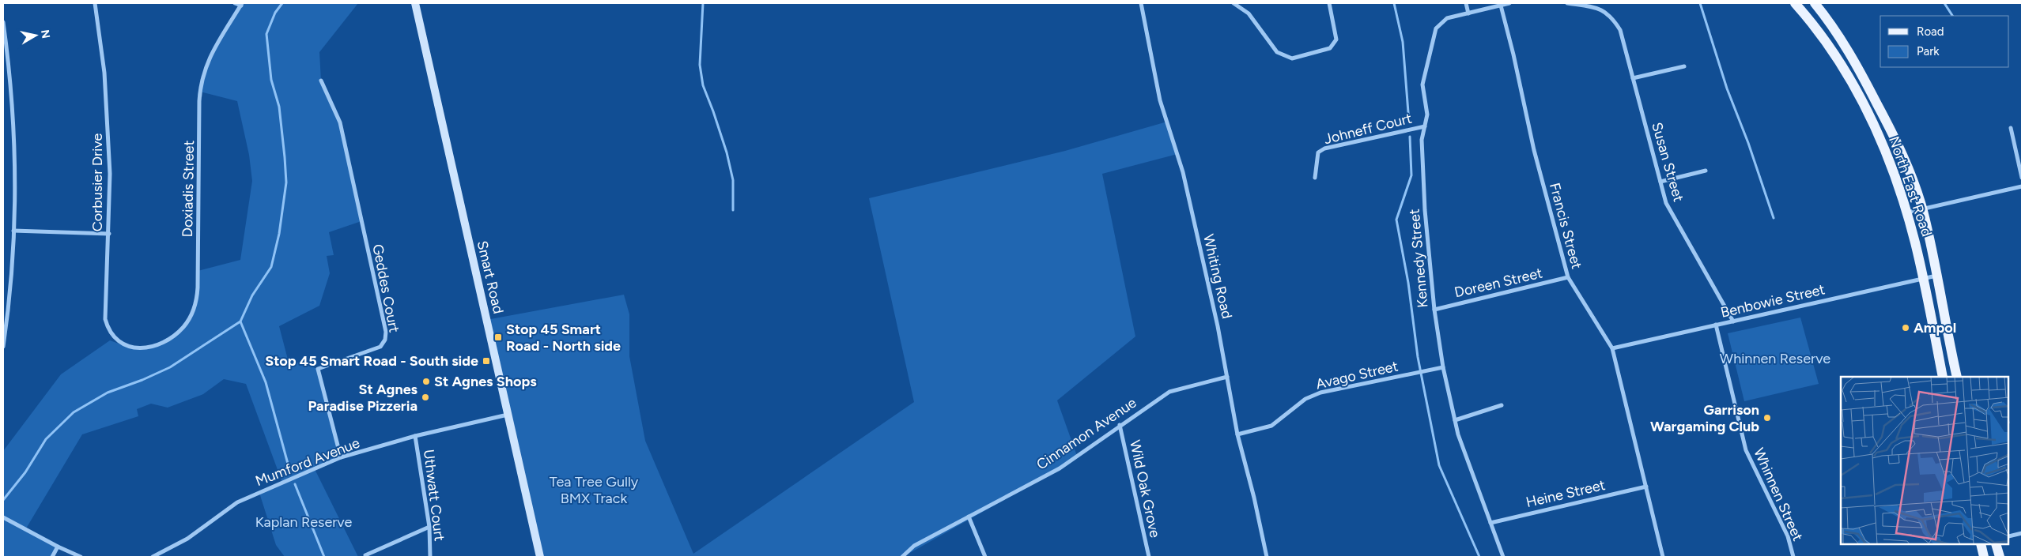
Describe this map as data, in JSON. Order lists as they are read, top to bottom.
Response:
{
  "streets": {
    "main road": ["North East Road", "Smart Road"],
    "street": [
      "Johneff Court",
      "Susan Street",
      "Corbusier Drive",
      "Doxiadis Street",
      "Francis Street",
      "Kennedy Street",
      "Whiting Road",
      "Doreen Street",
      "Geddes Court",
      "Benbowie Street",
      "Avago Street",
      "Cinnamon Avenue",
      "Mumford Avenue",
      "Wild Oak Grove",
      "Heine Street",
      "Whinnen Street",
      "Uthwatt Court"
    ]
  },
  "crossings": [
    ["Johneff Court", "Kennedy Street"],
    ["Susan Street", "Benbowie Street"],
    ["Corbusier Drive", "Doxiadis Street"],
    ["North East Road", "Benbowie Street"],
    ["Francis Street", "Kennedy Street"],
    ["Francis Street", "Doreen Street"],
    ["Francis Street", "Benbowie Street"],
    ["Francis Street", "Heine Street"],
    ["Kennedy Street", "Doreen Street"],
    ["Kennedy Street", "Avago Street"],
    ["Kennedy Street", "Heine Street"],
    ["Whiting Road", "Avago Street"],
    ["Whiting Road", "Cinnamon Avenue"],
    ["Smart Road", "Mumford Avenue"],
    ["Geddes Court", "Mumford Avenue"],
    ["Benbowie Street", "Whinnen Street"],
    ["Cinnamon Avenue", "Wild Oak Grove"],
    ["Mumford Avenue", "Uthwatt Court"]
  ],
  "parks": ["Whinnen Reserve", "Tea Tree Gully BMX Track", "Kaplan Reserve"],
  "places": {
    "other": [
      "Ampol",
      "St Agnes Shops",
      "St Agnes Paradise Pizzeria",
      "Garrison Wargaming Club"
    ],
    "transit": ["Stop 45 Smart Road - North side", "Stop 45 Smart Road - South side"]
  },
  "legend": ["Road", "Park"],
  "north": "right"
}
